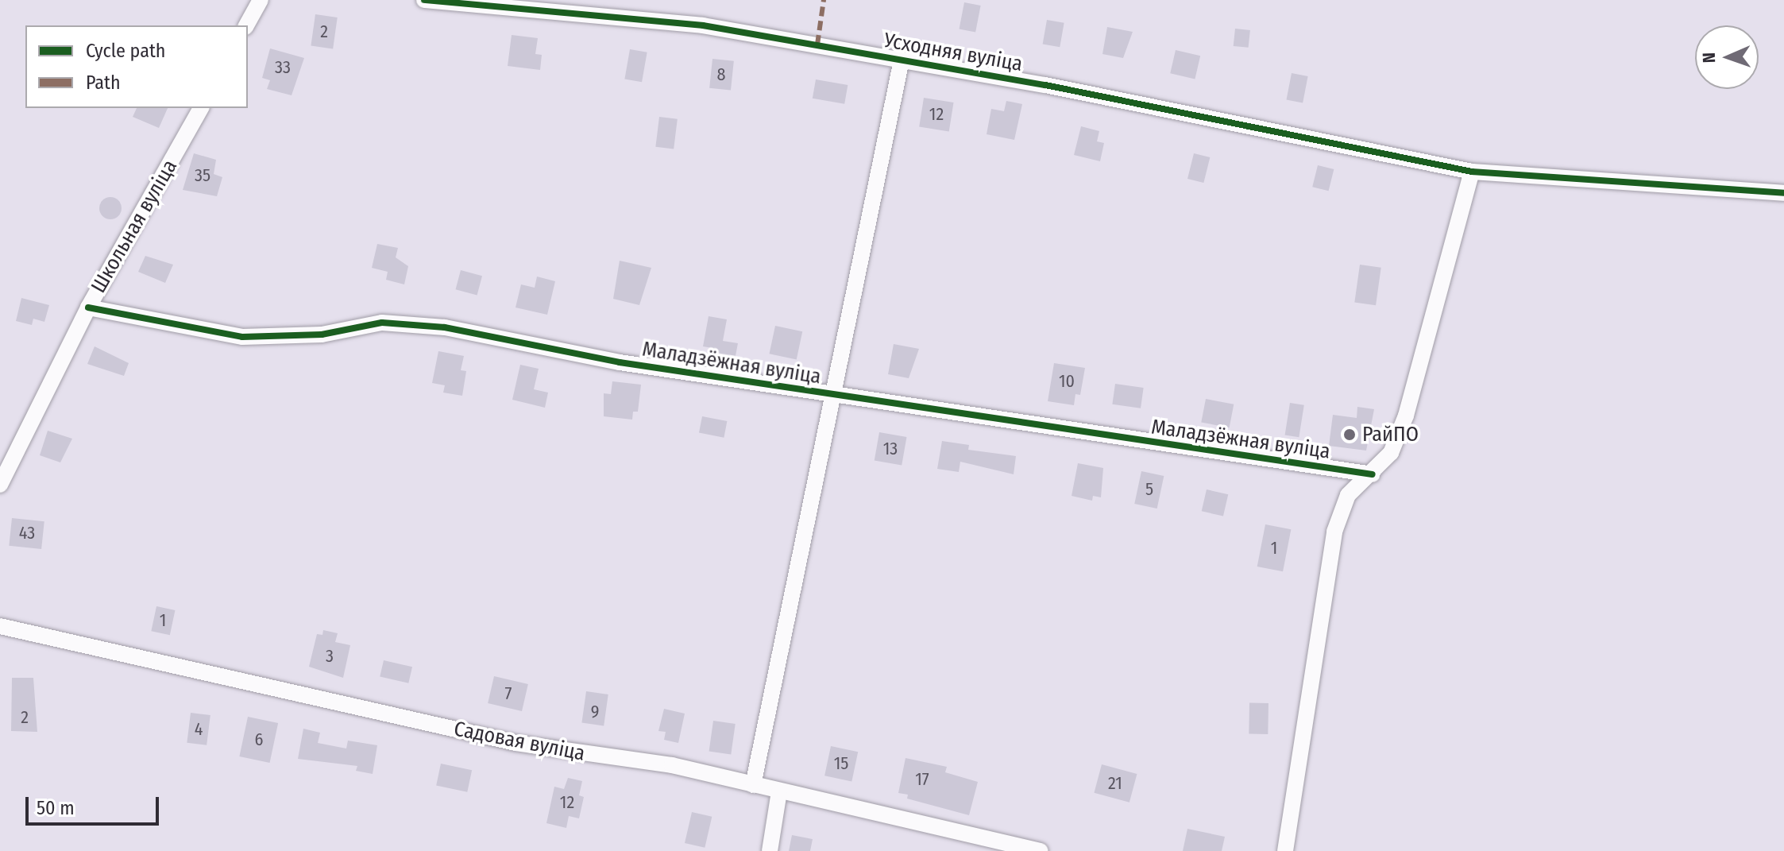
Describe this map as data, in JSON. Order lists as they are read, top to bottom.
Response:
{
  "streets": {
    "street": [
      "Усходняя вуліца",
      "Школьная вуліца",
      "Маладзёжная вуліца",
      "Садовая вуліца"
    ]
  },
  "crossings": [
    ["Школьная вуліца", "Маладзёжная вуліца"]
  ],
  "places": ["РайПО"],
  "house_numbers": [
    "2",
    "33",
    "8",
    "12",
    "35",
    "10",
    "13",
    "5",
    "43",
    "1",
    "1",
    "3",
    "7",
    "9",
    "2",
    "4",
    "6",
    "15",
    "17",
    "21",
    "12"
  ],
  "legend": ["Cycle path", "Path"],
  "scale_bar": "50 m",
  "north": "left"
}
